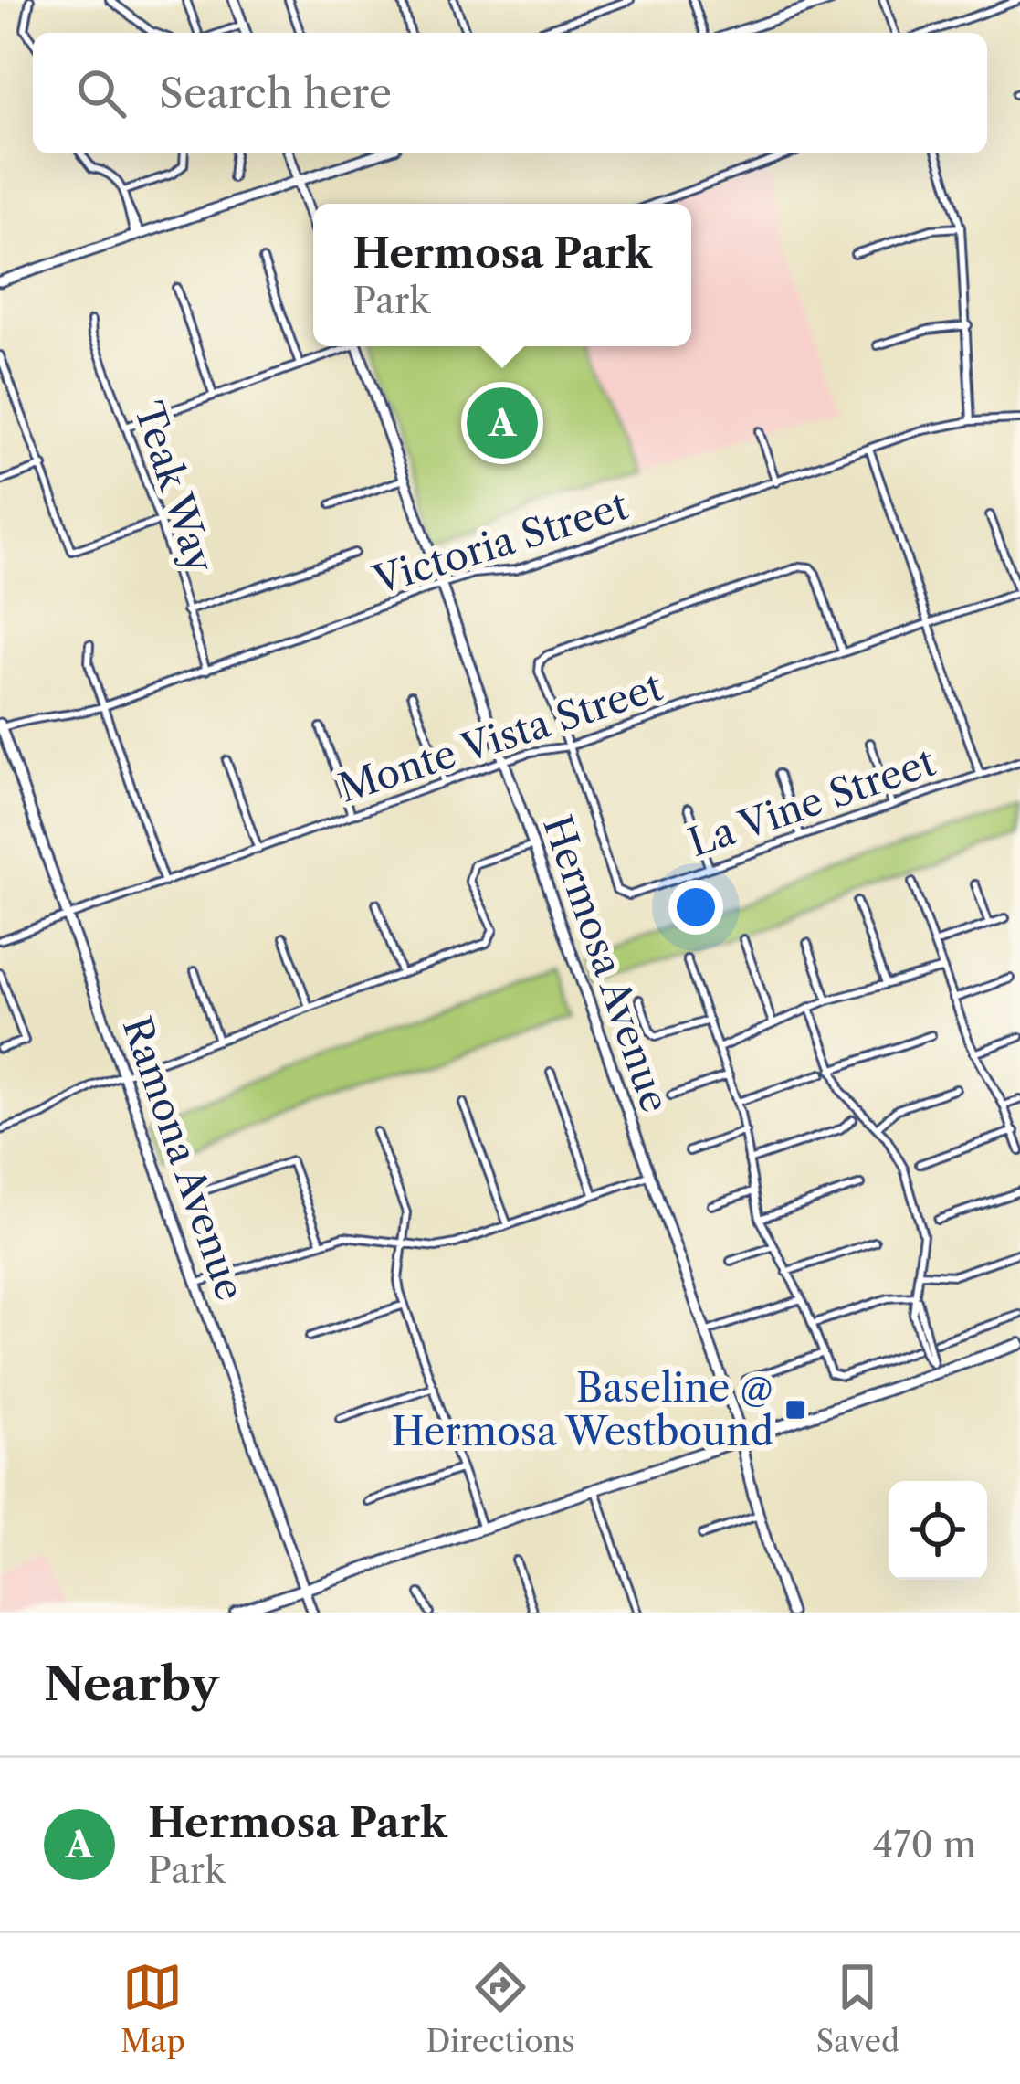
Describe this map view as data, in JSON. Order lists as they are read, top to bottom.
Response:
{
  "streets": {
    "street": [
      "Teak Way",
      "Victoria Street",
      "Monte Vista Street",
      "La Vine Street",
      "Hermosa Avenue",
      "Ramona Avenue"
    ]
  },
  "crossings": [
    ["Teak Way", "Victoria Street"],
    ["Victoria Street", "Hermosa Avenue"],
    ["Victoria Street", "Ramona Avenue"],
    ["Monte Vista Street", "La Vine Street"],
    ["Monte Vista Street", "Hermosa Avenue"],
    ["Monte Vista Street", "Ramona Avenue"]
  ],
  "places": {
    "transit": ["Baseline @ Hermosa Westbound"]
  },
  "page": {
    "search": "Search here",
    "popup": ["Hermosa Park", "Park"],
    "pins": "A",
    "heading": "Nearby",
    "list": [
      {
        "mark": "A",
        "name": "Hermosa Park",
        "note": "Park",
        "value": "470 m"
      }
    ],
    "nav": ["Map", "Directions", "Saved"]
  }
}
